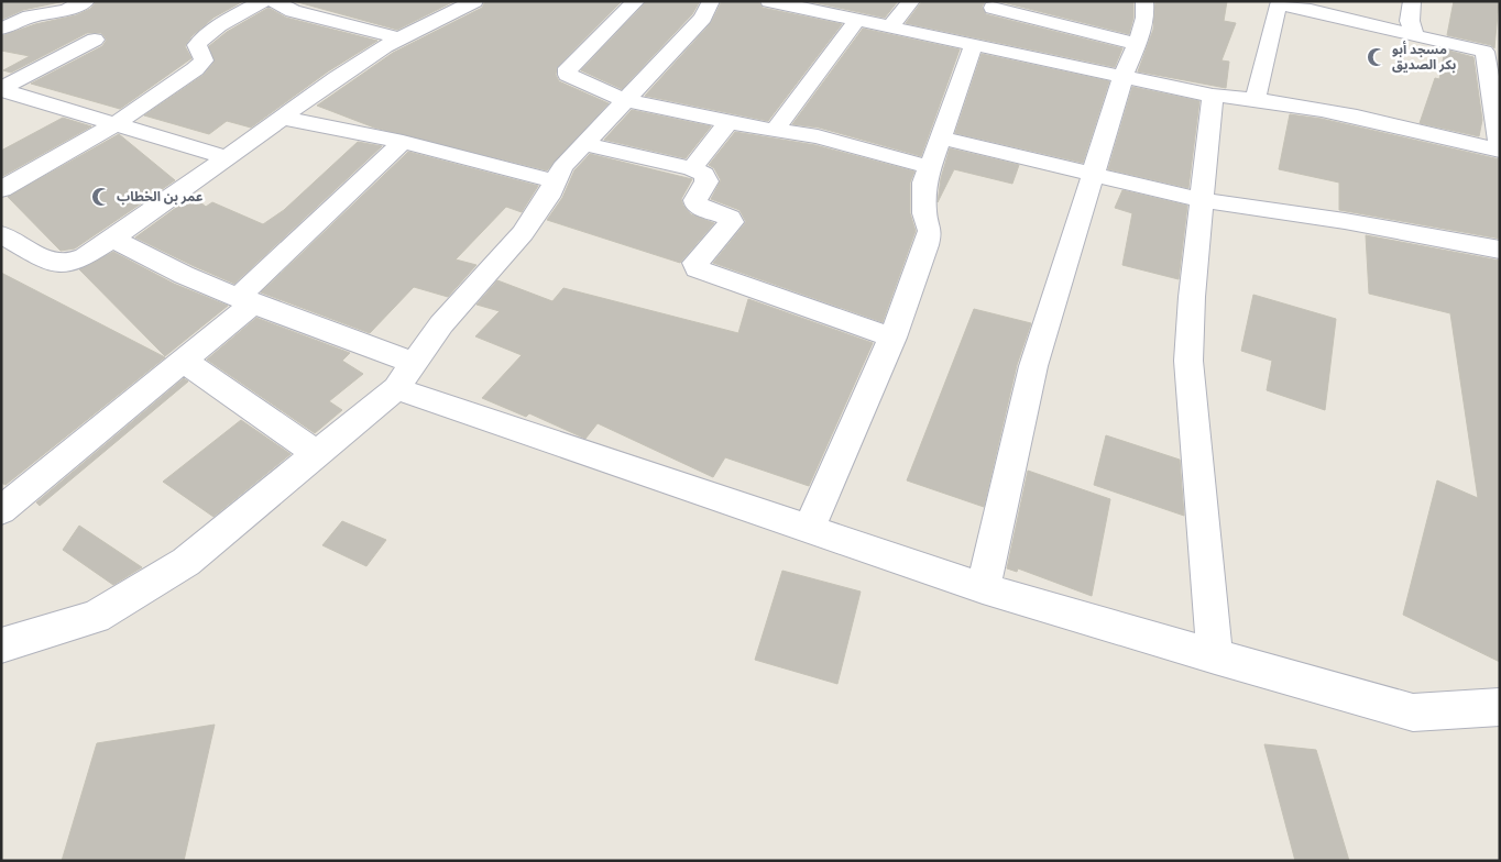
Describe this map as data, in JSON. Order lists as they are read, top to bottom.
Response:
{
  "places": {
    "mosque": ["مسجد أبو بكر الصديق", "عمر بن الخطاب"]
  }
}
